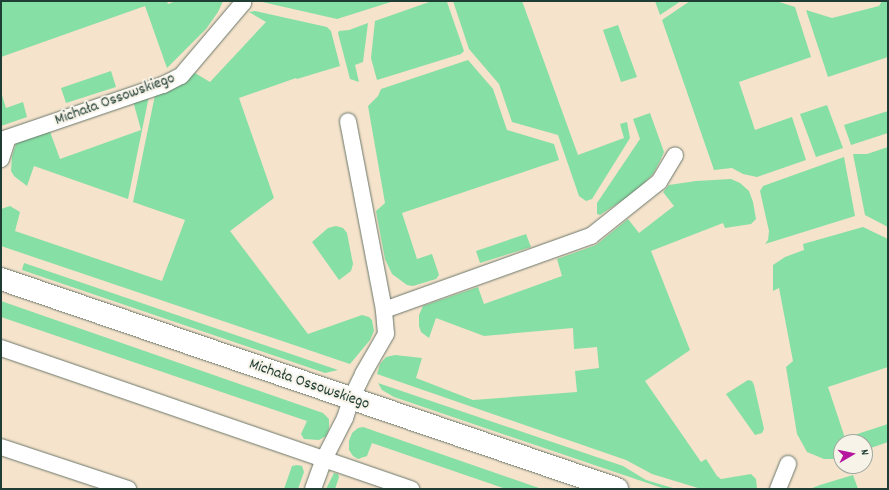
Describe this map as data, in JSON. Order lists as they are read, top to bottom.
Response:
{
  "streets": {
    "street": ["Michała Ossowskiego"]
  },
  "north": "right"
}
